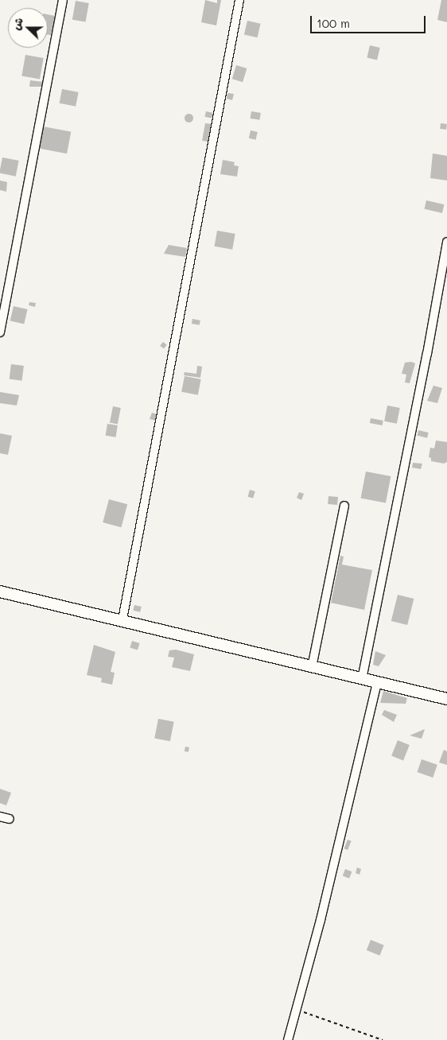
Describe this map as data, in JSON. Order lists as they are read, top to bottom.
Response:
{
  "scale_bar": "100 m",
  "north": "left"
}
